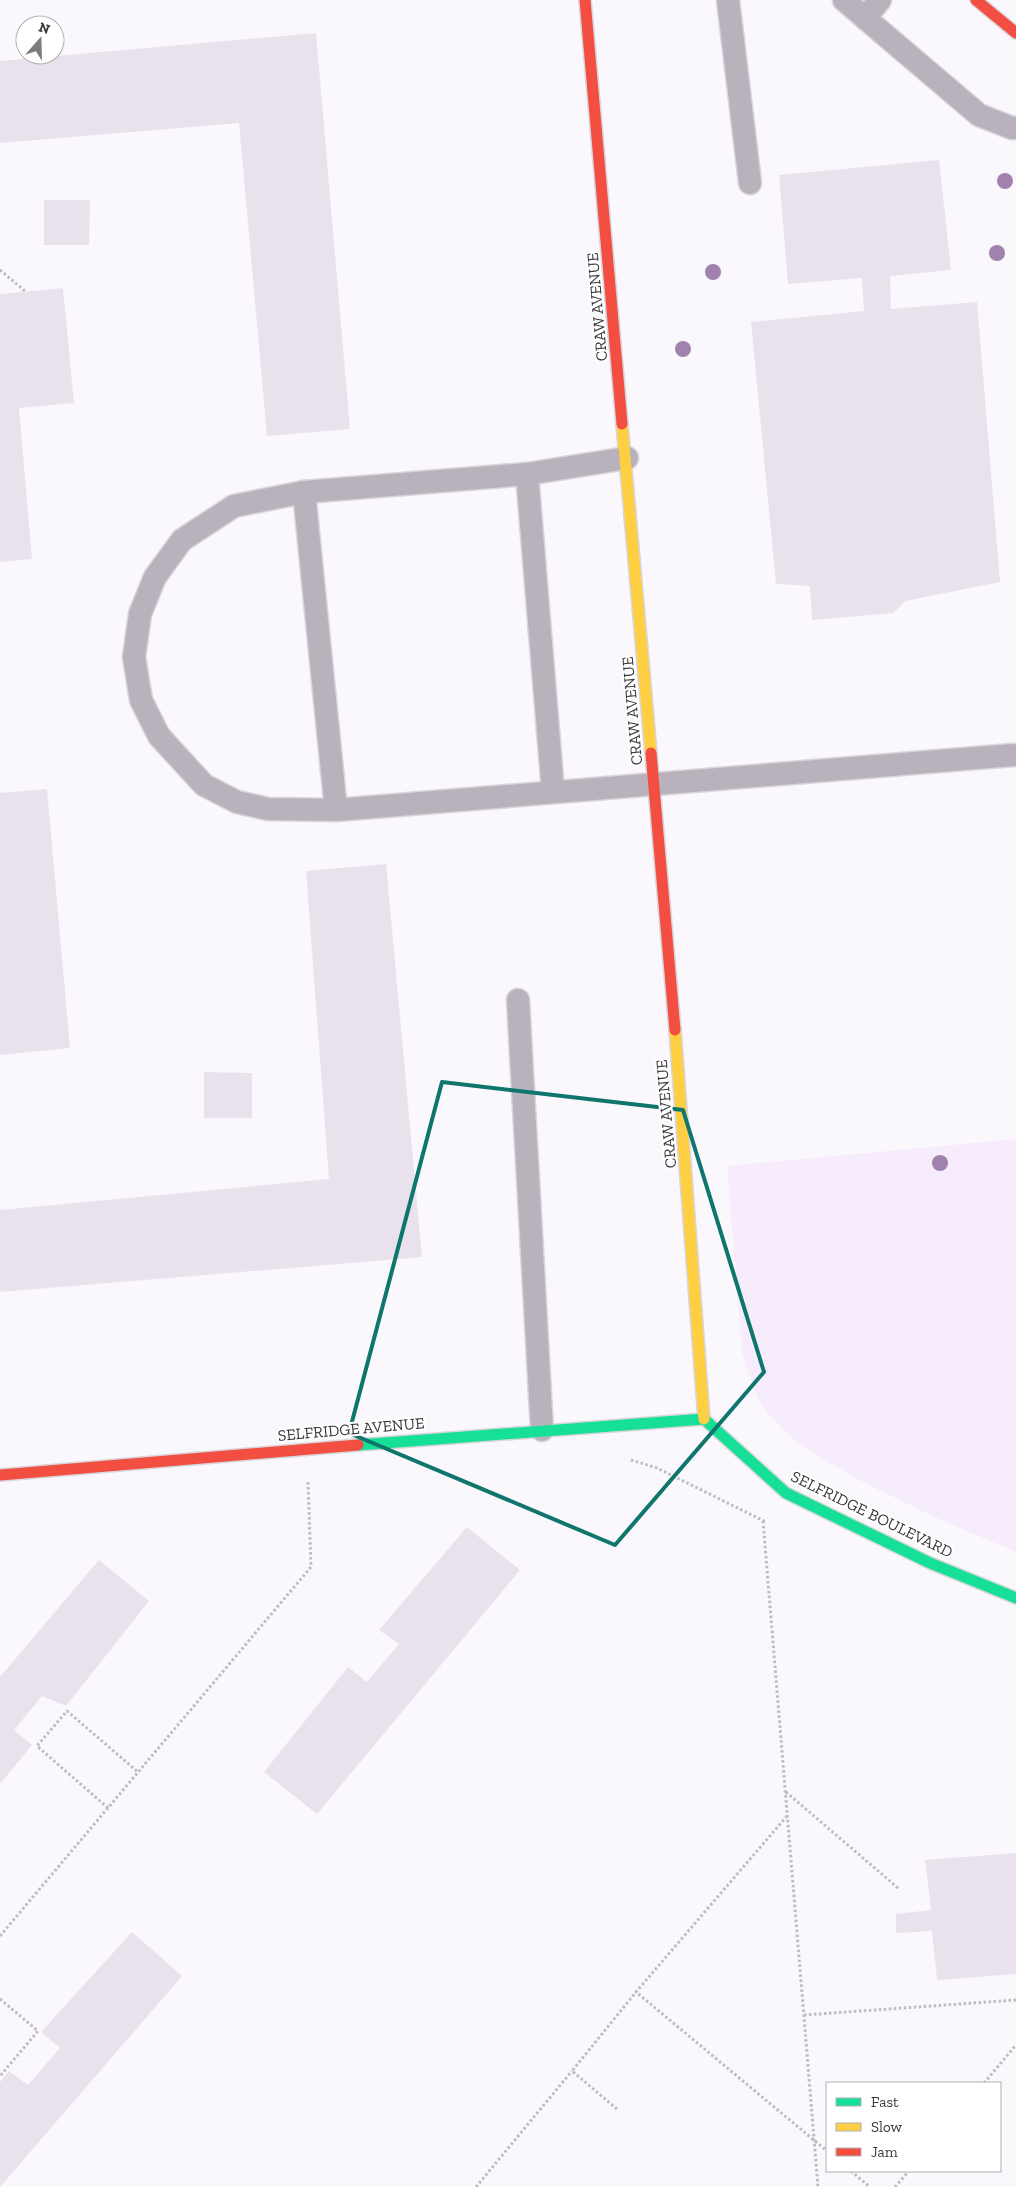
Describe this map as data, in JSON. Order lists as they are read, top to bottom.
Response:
{
  "streets": {
    "street": ["CRAW AVENUE", "SELFRIDGE AVENUE", "SELFRIDGE BOULEVARD"]
  },
  "crossings": [
    ["CRAW AVENUE", "SELFRIDGE AVENUE"],
    ["CRAW AVENUE", "SELFRIDGE BOULEVARD"],
    ["SELFRIDGE AVENUE", "SELFRIDGE BOULEVARD"]
  ],
  "legend": ["Fast", "Slow", "Jam"],
  "north": "top"
}
